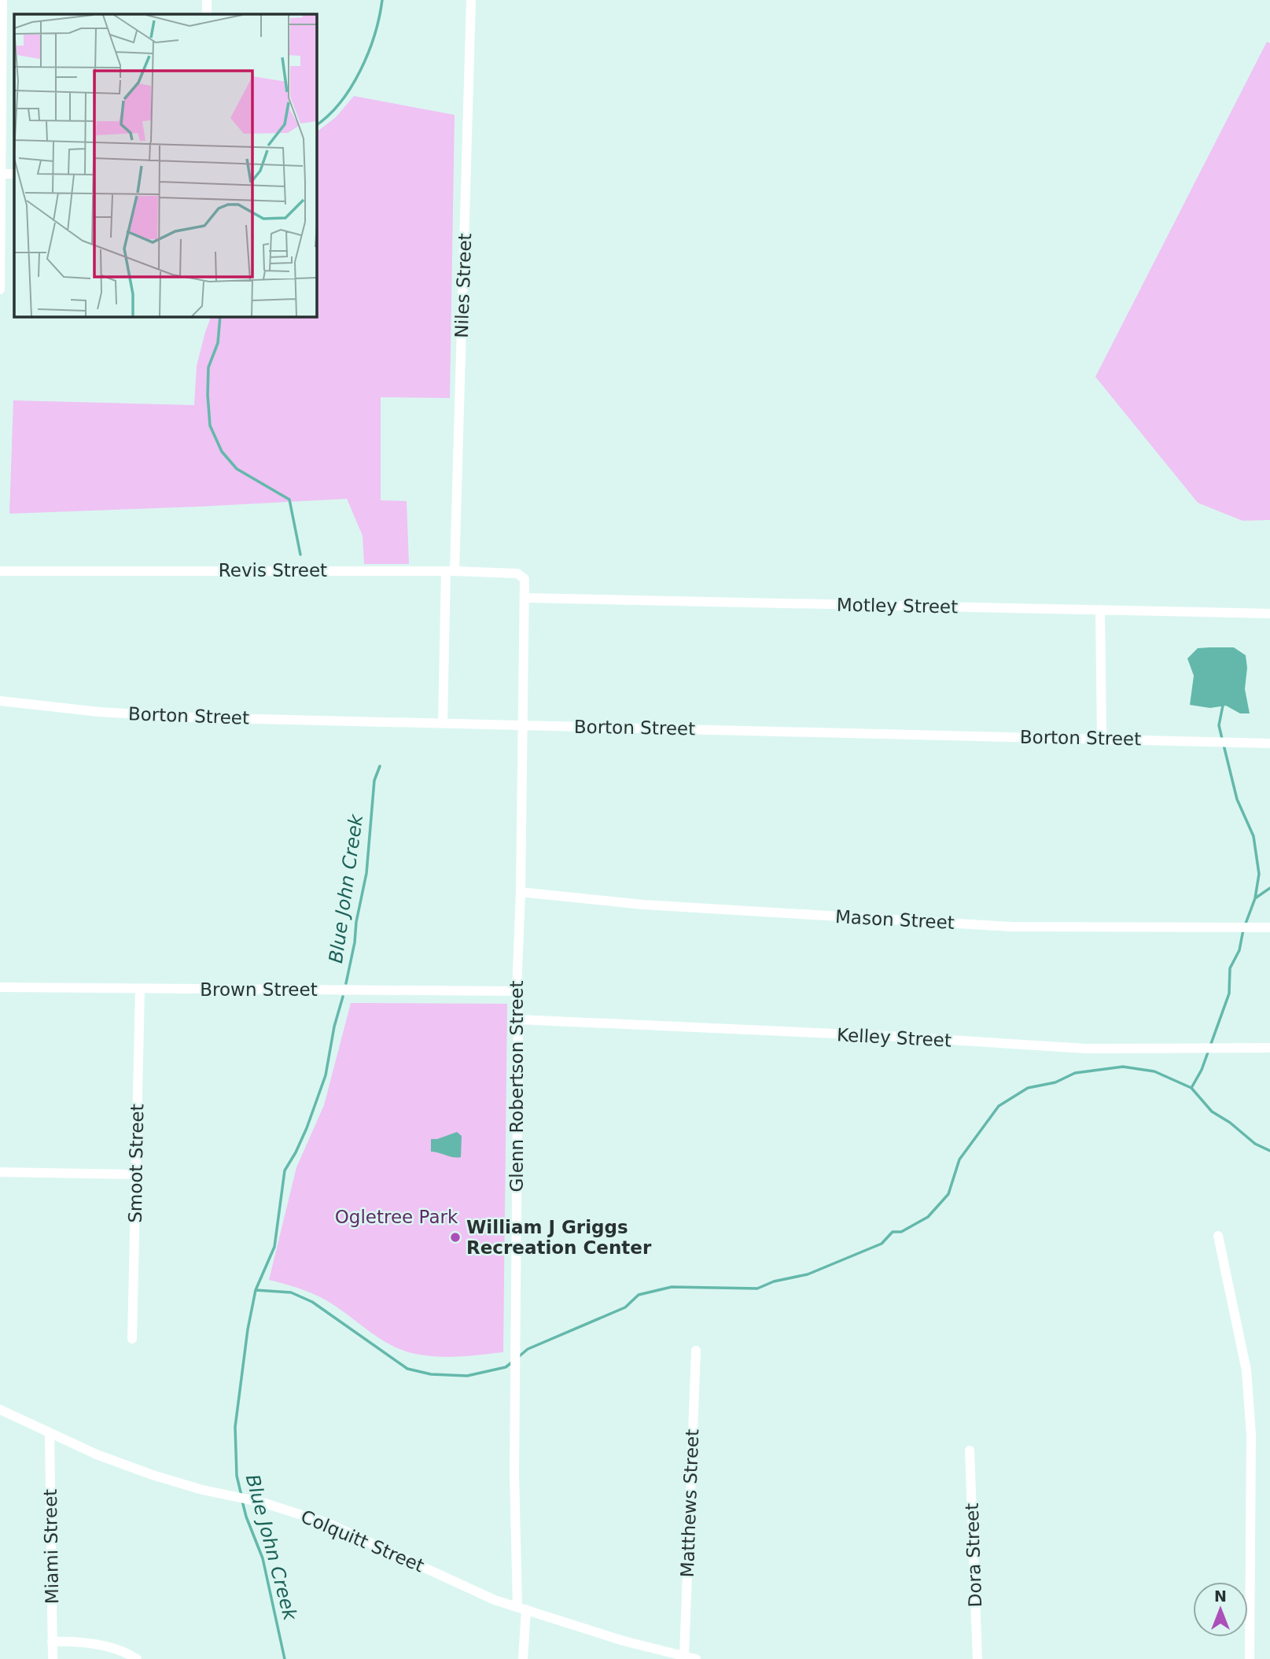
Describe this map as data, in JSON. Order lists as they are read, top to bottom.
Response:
{
  "streets": {
    "street": [
      "Niles Street",
      "Revis Street",
      "Motley Street",
      "Borton Street",
      "Mason Street",
      "Brown Street",
      "Kelley Street",
      "Glenn Robertson Street",
      "Smoot Street",
      "Matthews Street",
      "Colquitt Street",
      "Miami Street",
      "Dora Street"
    ]
  },
  "crossings": [
    ["Niles Street", "Revis Street"],
    ["Niles Street", "Borton Street"],
    ["Revis Street", "Motley Street"],
    ["Revis Street", "Glenn Robertson Street"],
    ["Motley Street", "Glenn Robertson Street"],
    ["Borton Street", "Glenn Robertson Street"],
    ["Mason Street", "Glenn Robertson Street"],
    ["Brown Street", "Glenn Robertson Street"],
    ["Brown Street", "Smoot Street"],
    ["Kelley Street", "Glenn Robertson Street"],
    ["Glenn Robertson Street", "Colquitt Street"],
    ["Matthews Street", "Colquitt Street"],
    ["Colquitt Street", "Miami Street"]
  ],
  "water": ["Blue John Creek"],
  "parks": ["Ogletree Park"],
  "places": ["William J Griggs Recreation Center"],
  "north": "top"
}
